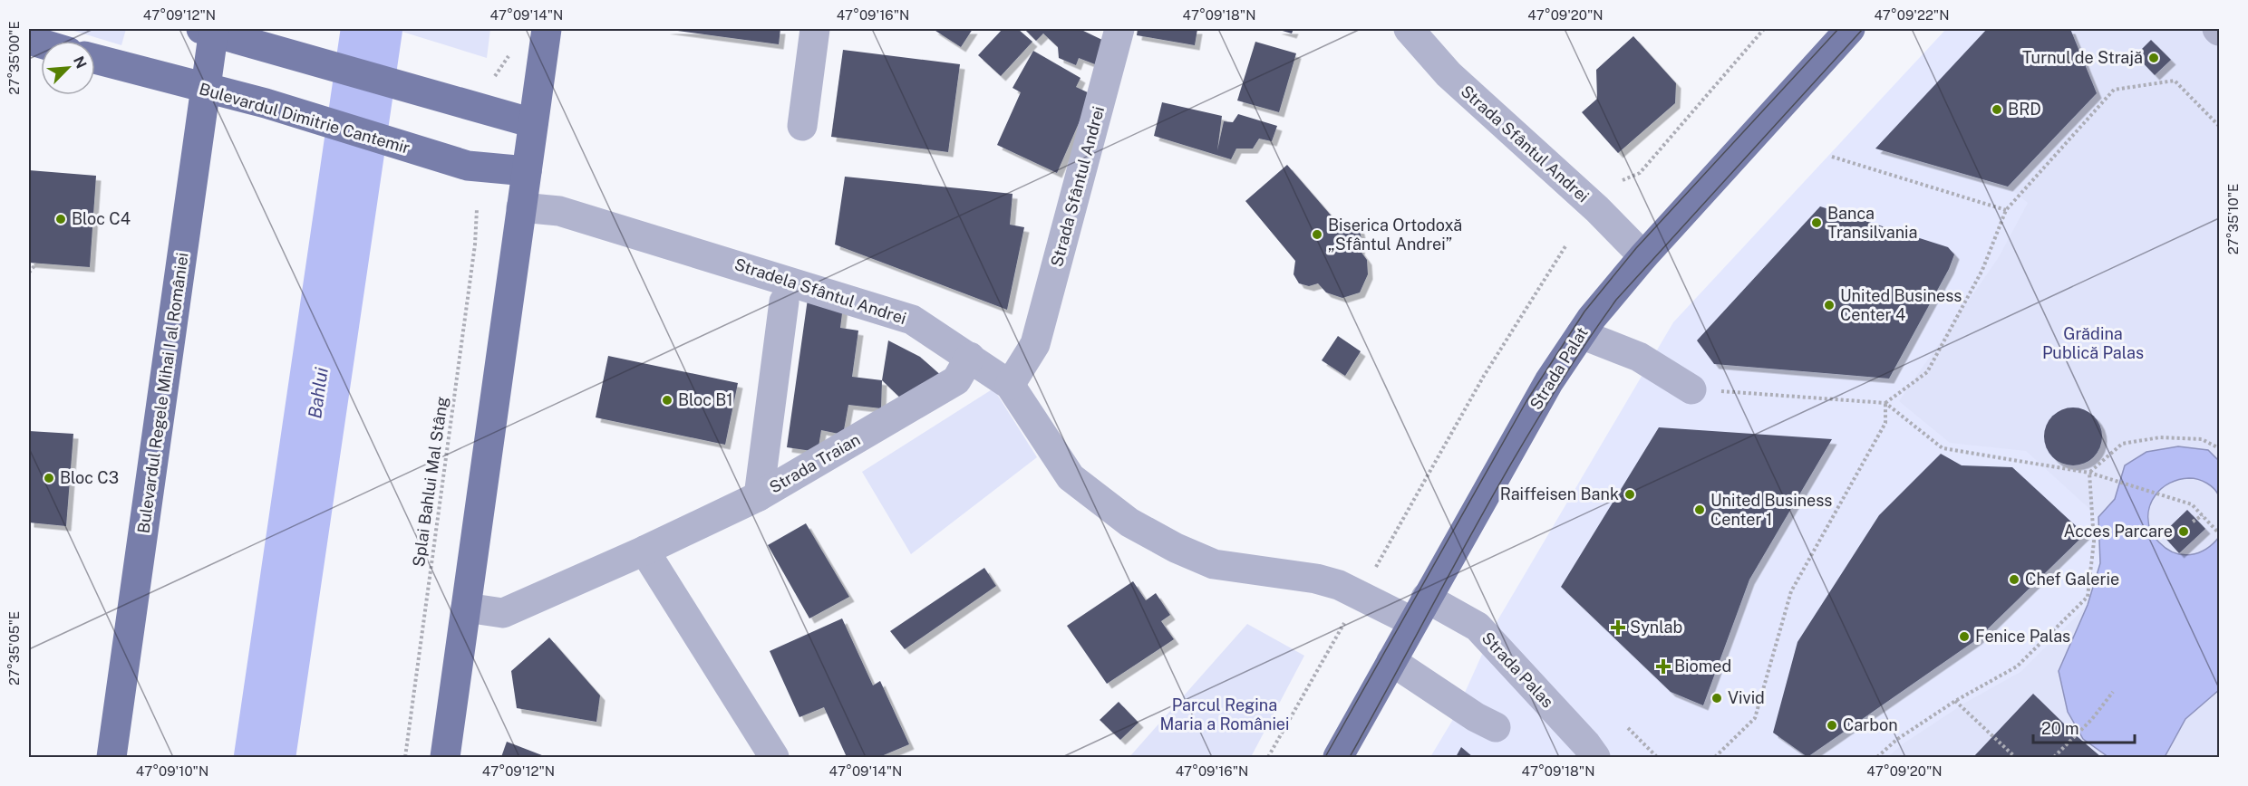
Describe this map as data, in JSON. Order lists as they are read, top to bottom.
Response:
{
  "streets": {
    "main road": ["Bulevardul Dimitrie Cantemir", "Strada Palat", "Bulevardul Regele Mihai I al României"],
    "street": [
      "Strada Sfântul Andrei",
      "Stradela Sfântul Andrei",
      "Strada Traian",
      "Strada Palas"
    ],
    "path": ["Splai Bahlui Mal Stâng"]
  },
  "crossings": [
    ["Bulevardul Dimitrie Cantemir", "Bulevardul Regele Mihai I al României"],
    ["Strada Sfântul Andrei", "Stradela Sfântul Andrei"],
    ["Strada Sfântul Andrei", "Strada Palat"],
    ["Stradela Sfântul Andrei", "Strada Palat"],
    ["Stradela Sfântul Andrei", "Strada Traian"],
    ["Stradela Sfântul Andrei", "Strada Palas"],
    ["Strada Palat", "Strada Palas"]
  ],
  "water": ["Bahlui"],
  "parks": ["Grădina Publică Palas", "Parcul Regina Maria a României"],
  "places": {
    "other": [
      "Turnul de Strajă",
      "BRD",
      "Bloc C4",
      "Banca Transilvania",
      "Biserica Ortodoxă „Sfântul Andrei”",
      "United Business Center 4",
      "Bloc B1",
      "Bloc C3",
      "Raiffeisen Bank",
      "United Business Center 1",
      "Acces Parcare",
      "Chef Galerie",
      "Fenice Palas",
      "Vivid",
      "Carbon"
    ],
    "health": ["Synlab", "Biomed"]
  },
  "scale_bar": "20 m",
  "north": "top right",
  "coordinates": [
    "47°09'12\"N",
    "47°09'14\"N",
    "47°09'16\"N",
    "47°09'18\"N",
    "47°09'20\"N",
    "47°09'22\"N",
    "27°35'00\"E",
    "27°35'10\"E",
    "27°35'05\"E",
    "47°09'10\"N"
  ]
}
